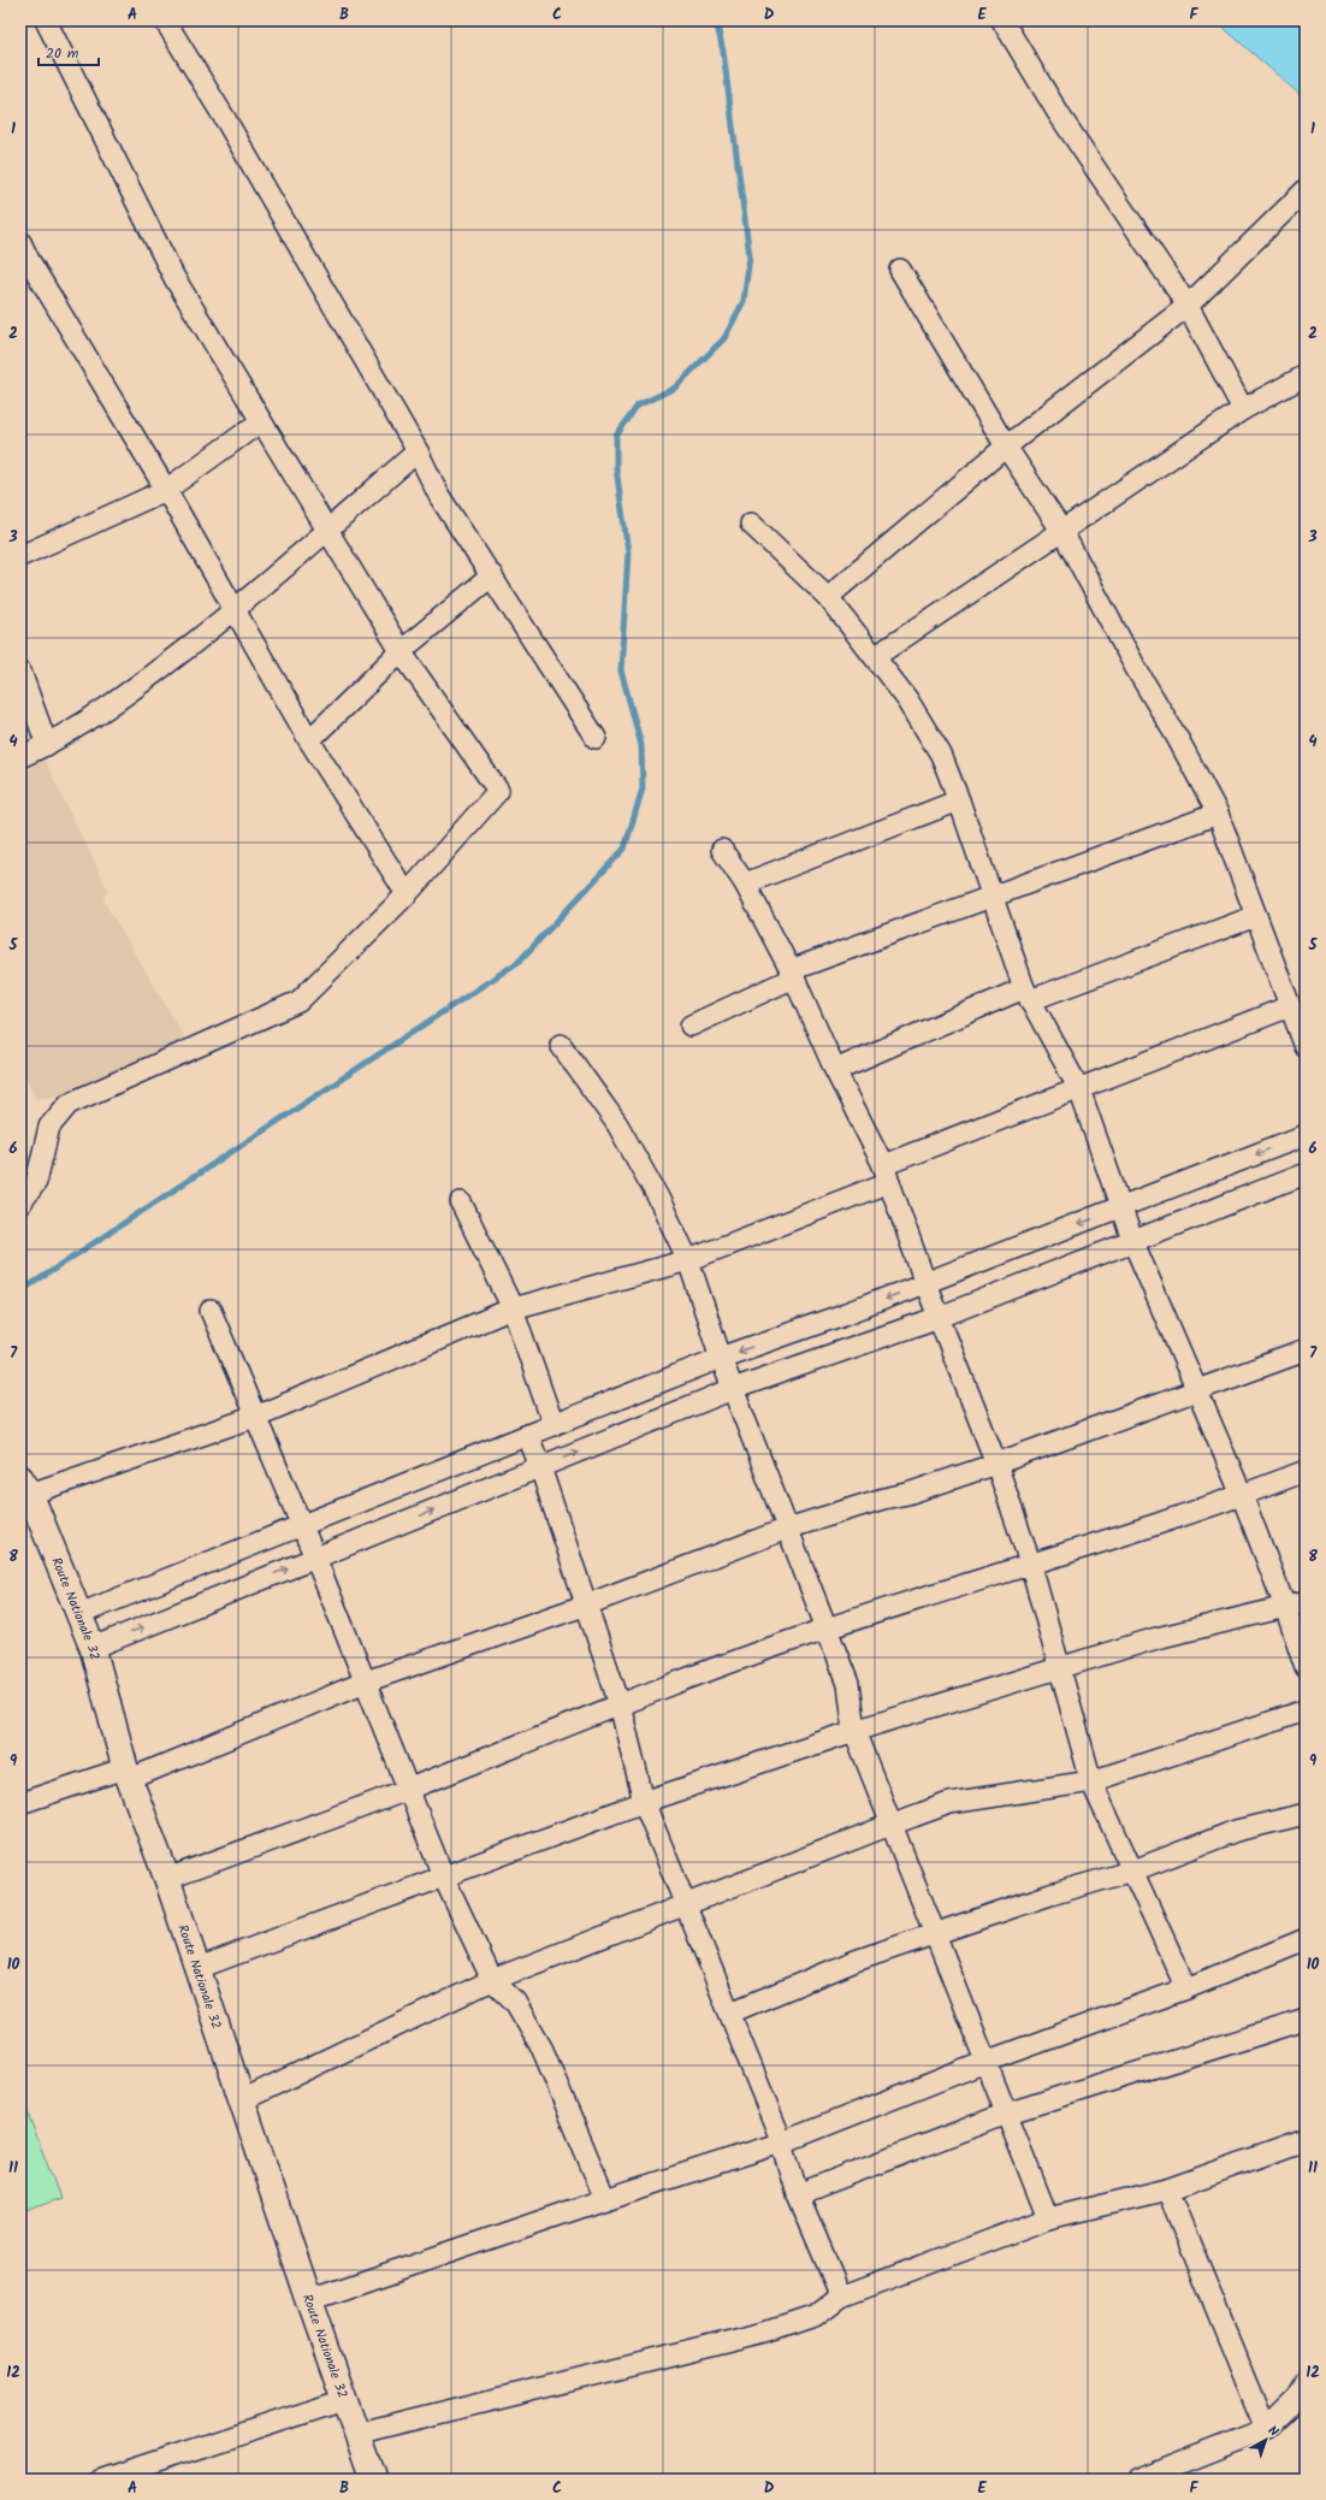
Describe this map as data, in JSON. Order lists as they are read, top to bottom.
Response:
{
  "streets": {
    "street": ["Route Nationale 32"]
  },
  "scale_bar": "20 m",
  "north": "top right",
  "grid": {
    "columns": [
      "A",
      "B",
      "C",
      "D",
      "E",
      "F"
    ],
    "rows": [
      "1",
      "2",
      "3",
      "4",
      "5",
      "6",
      "7",
      "8",
      "9",
      "10",
      "11",
      "12"
    ]
  }
}
